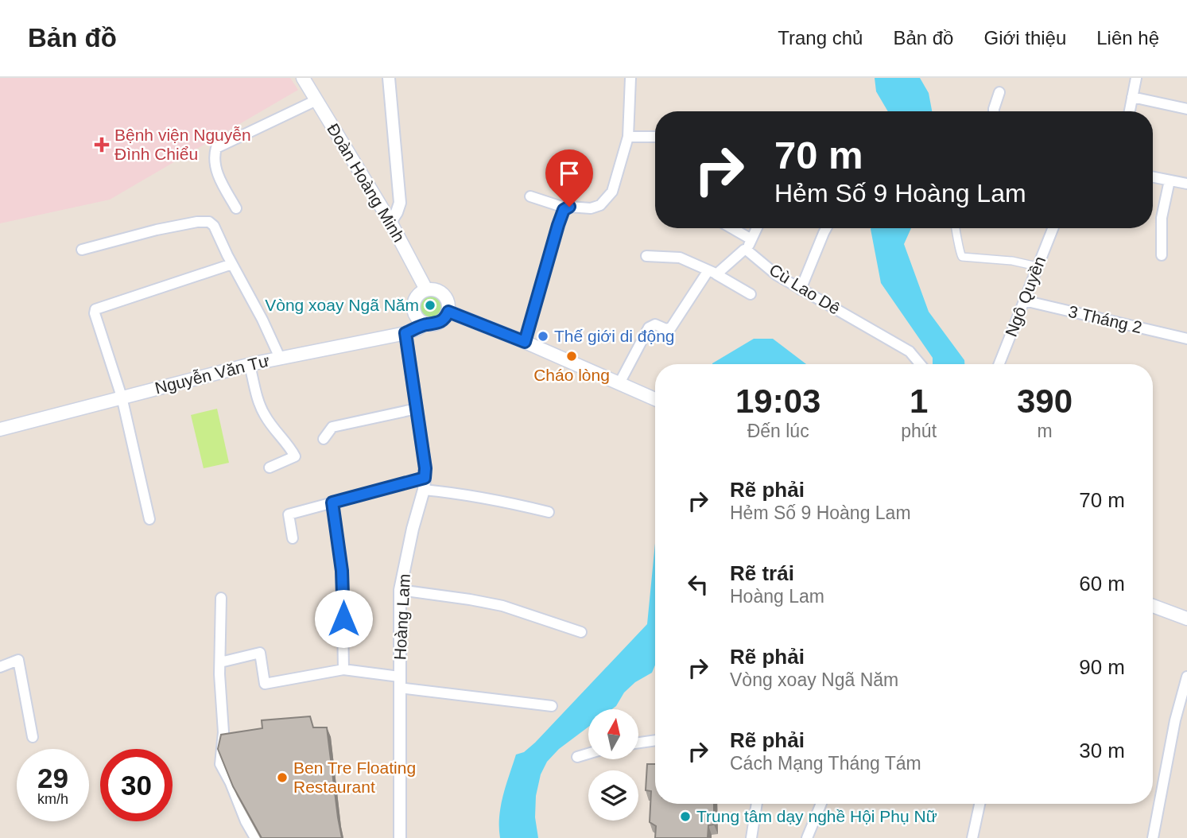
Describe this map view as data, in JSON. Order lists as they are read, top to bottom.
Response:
{
  "streets": {
    "main road": ["Đoàn Hoàng Minh", "Nguyễn Văn Tư"],
    "street": [
      "Cù Lao Dê",
      "Ngô Quyền",
      "3 Tháng 2",
      "Hoàng Lam"
    ]
  },
  "crossings": [
    ["Đoàn Hoàng Minh", "Nguyễn Văn Tư"],
    ["Ngô Quyền", "3 Tháng 2"],
    ["Nguyễn Văn Tư", "Hoàng Lam"]
  ],
  "places": {
    "health": ["Bệnh viện Nguyễn Đình Chiểu"],
    "other": [
      "Vòng xoay Ngã Năm",
      "Thế giới di động",
      "Cháo lòng",
      "Ben Tre Floating Restaurant",
      "Trung tâm dạy nghề Hội Phụ Nữ"
    ]
  },
  "north": "top",
  "page": {
    "header": "Bản đồ",
    "nav": [
      "Trang chủ",
      "Bản đồ",
      "Giới thiệu",
      "Liên hệ"
    ],
    "turn": ["70 m", "Hẻm Số 9 Hoàng Lam"],
    "eta": [
      "19:03",
      "Đến lúc",
      "1",
      "phút",
      "390",
      "m"
    ],
    "list": [
      {
        "name": "Rẽ phải",
        "note": "Hẻm Số 9 Hoàng Lam",
        "value": "70 m"
      },
      {
        "name": "Rẽ trái",
        "note": "Hoàng Lam",
        "value": "60 m"
      },
      {
        "name": "Rẽ phải",
        "note": "Vòng xoay Ngã Năm",
        "value": "90 m"
      },
      {
        "name": "Rẽ phải",
        "note": "Cách Mạng Tháng Tám",
        "value": "30 m"
      }
    ],
    "speed": "29 km/h",
    "limit": "30"
  }
}
